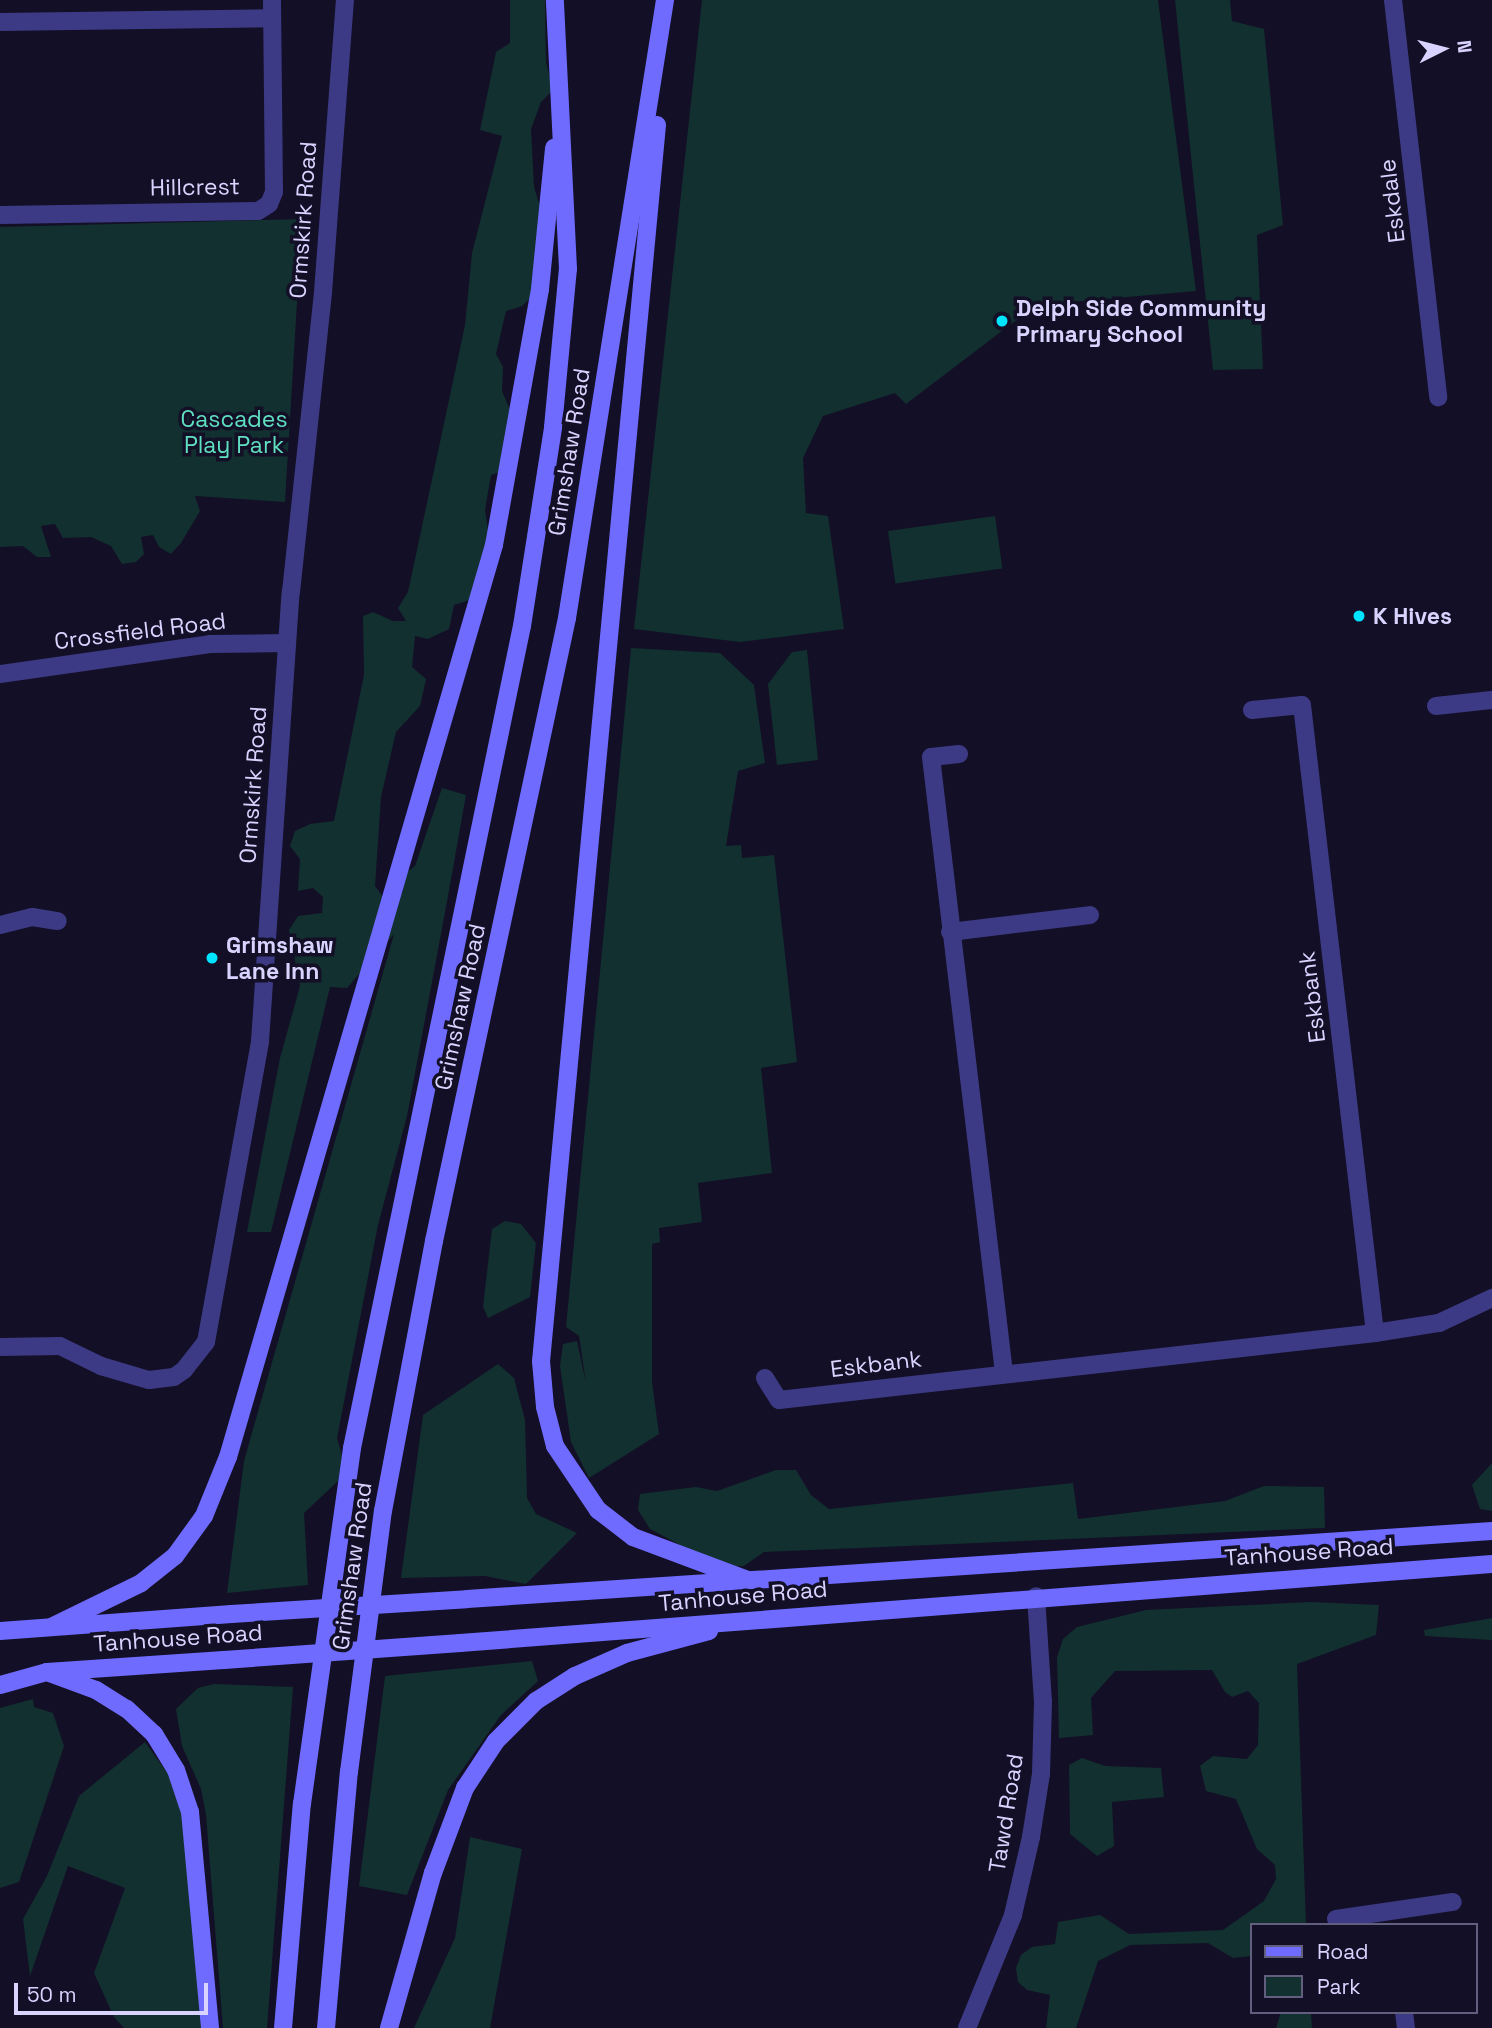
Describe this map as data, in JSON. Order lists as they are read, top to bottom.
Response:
{
  "streets": {
    "main road": ["Grimshaw Road", "Tanhouse Road"],
    "street": [
      "Hillcrest",
      "Eskdale",
      "Ormskirk Road",
      "Crossfield Road",
      "Eskbank",
      "Tawd Road"
    ]
  },
  "crossings": [
    ["Ormskirk Road", "Crossfield Road"],
    ["Tanhouse Road", "Tawd Road"]
  ],
  "parks": ["Cascades Play Park"],
  "places": ["Delph Side Community Primary School", "K Hives", "Grimshaw Lane Inn"],
  "legend": ["Road", "Park"],
  "scale_bar": "50 m",
  "north": "right"
}
